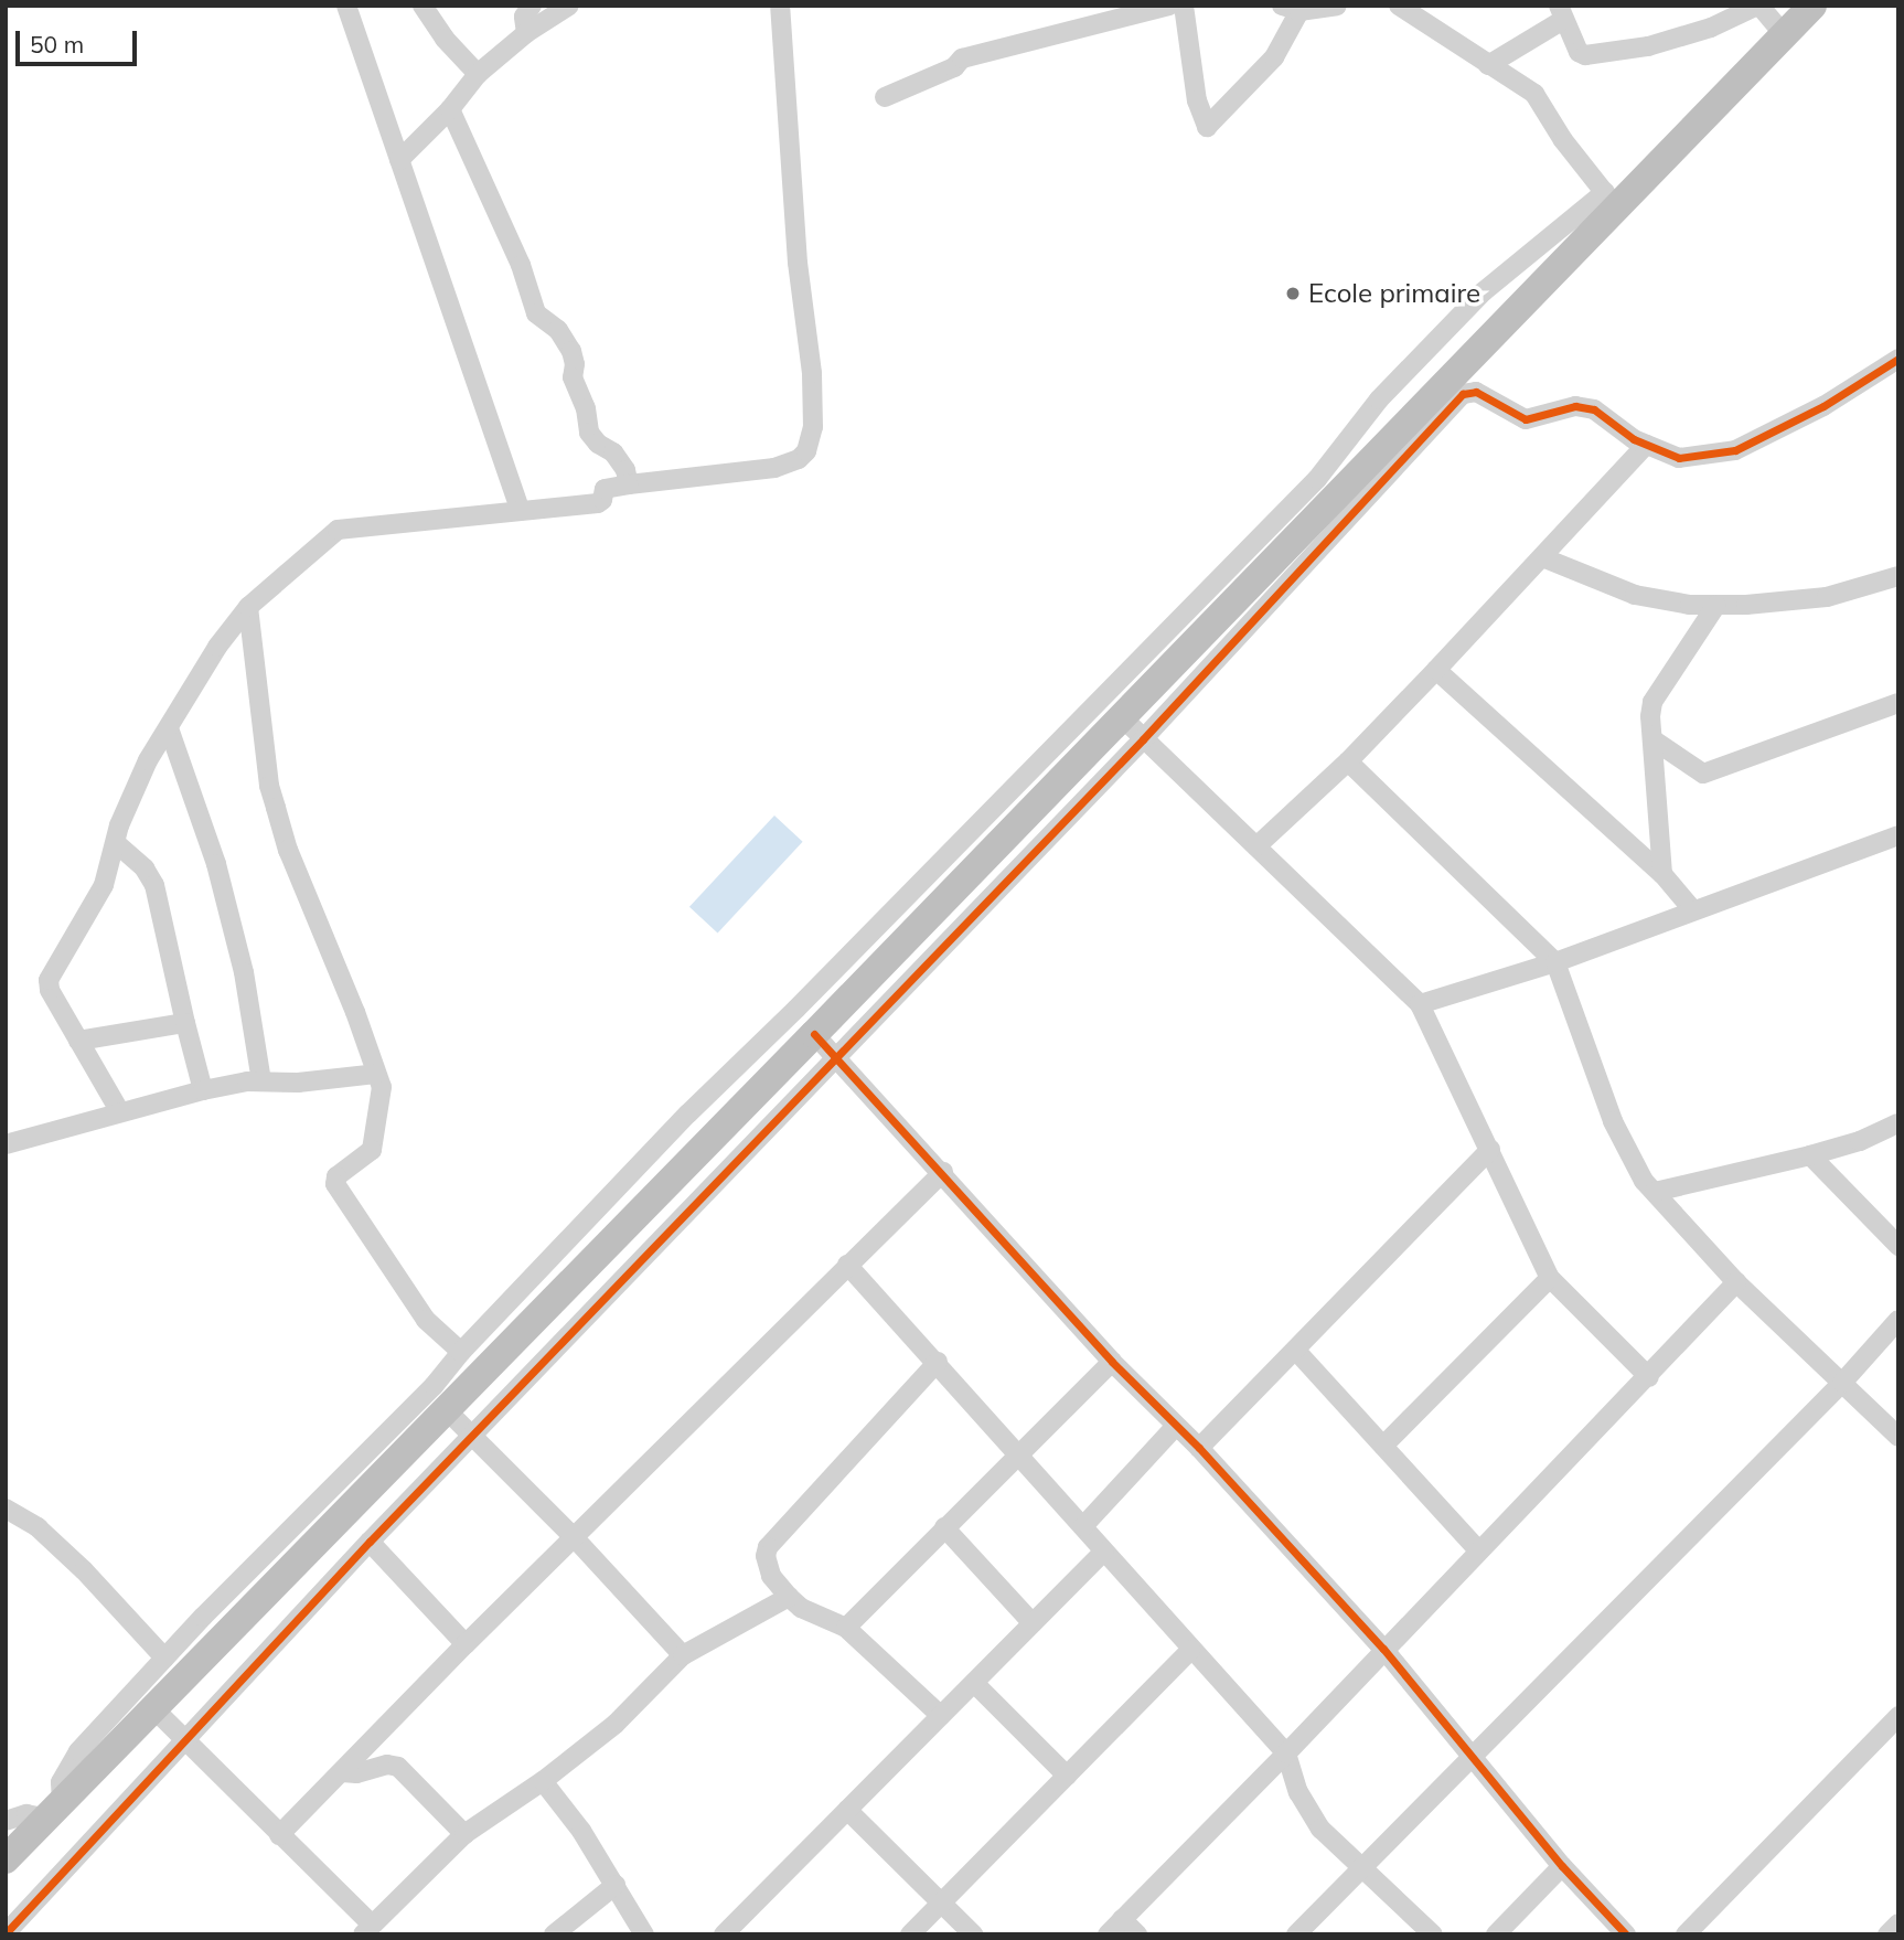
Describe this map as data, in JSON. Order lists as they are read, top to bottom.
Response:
{
  "places": ["Ecole primaire"],
  "scale_bar": "50 m"
}
